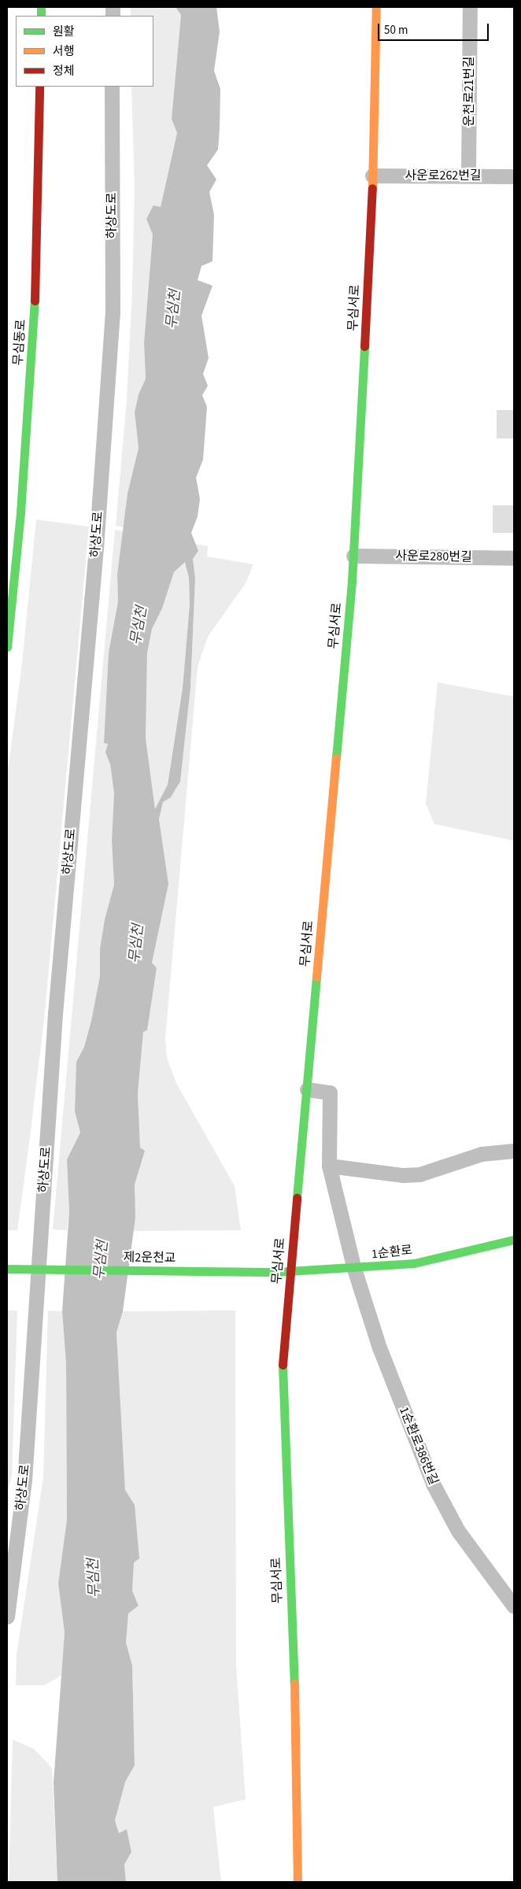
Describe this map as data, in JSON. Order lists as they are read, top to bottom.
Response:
{
  "streets": {
    "street": [
      "운천로21번길",
      "사운로262번길",
      "하상도로",
      "무심서로",
      "무심동로",
      "사운로280번길",
      "1순환로",
      "제2운천교",
      "1순환로386번길"
    ]
  },
  "crossings": [
    ["운천로21번길", "사운로262번길"],
    ["사운로262번길", "무심서로"],
    ["무심서로", "사운로280번길"],
    ["무심서로", "1순환로"],
    ["무심서로", "1순환로386번길"],
    ["1순환로", "제2운천교"],
    ["1순환로", "1순환로386번길"]
  ],
  "water": ["무심천"],
  "legend": ["원활", "서행", "정체"],
  "scale_bar": "50 m"
}
